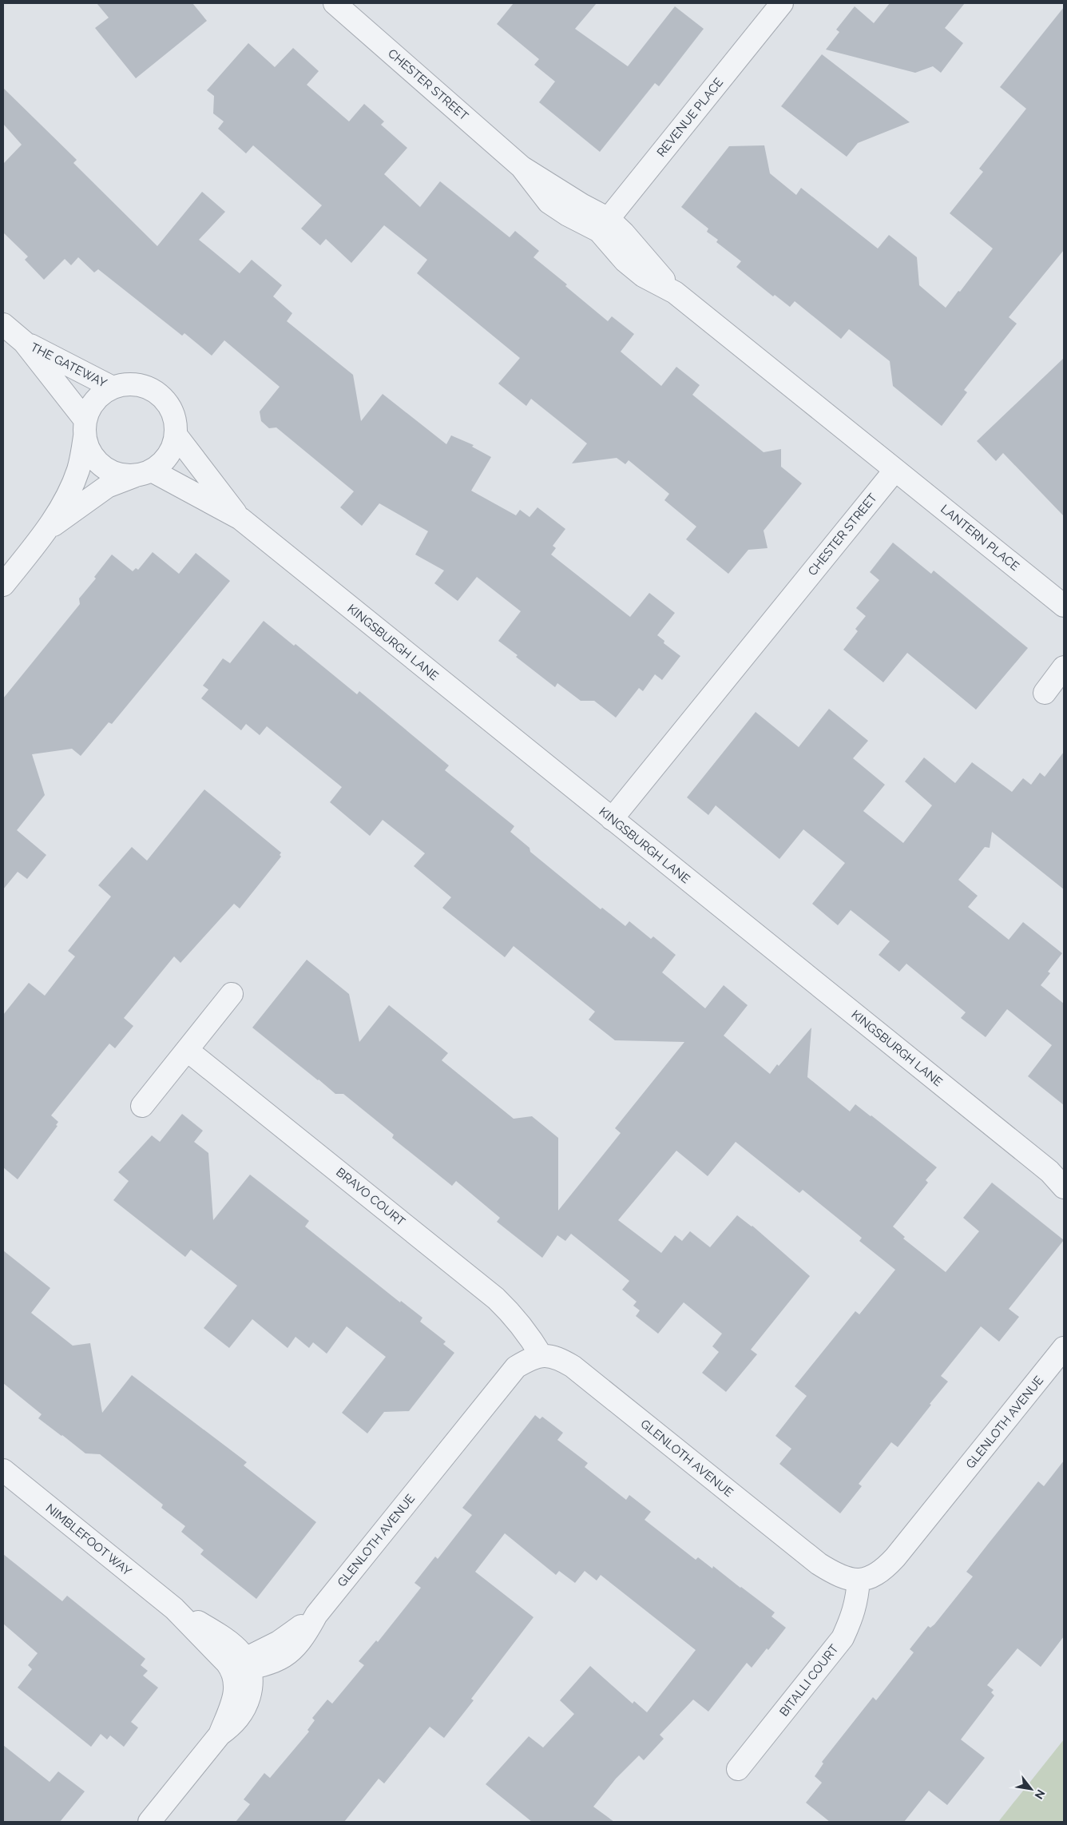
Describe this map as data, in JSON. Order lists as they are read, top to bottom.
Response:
{
  "streets": {
    "street": [
      "CHESTER STREET",
      "REVENUE PLACE",
      "THE GATEWAY",
      "LANTERN PLACE",
      "KINGSBURGH LANE",
      "BRAVO COURT",
      "GLENLOTH AVENUE",
      "NIMBLEFOOT WAY",
      "BITALLI COURT"
    ]
  },
  "crossings": [
    ["CHESTER STREET", "REVENUE PLACE"],
    ["CHESTER STREET", "LANTERN PLACE"],
    ["CHESTER STREET", "KINGSBURGH LANE"],
    ["THE GATEWAY", "KINGSBURGH LANE"],
    ["BRAVO COURT", "GLENLOTH AVENUE"],
    ["GLENLOTH AVENUE", "NIMBLEFOOT WAY"],
    ["GLENLOTH AVENUE", "BITALLI COURT"]
  ],
  "north": "bottom right"
}
